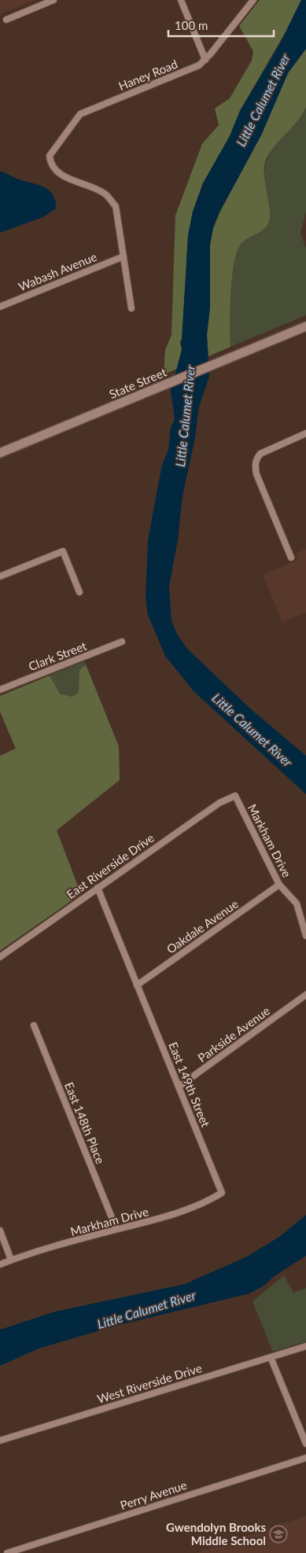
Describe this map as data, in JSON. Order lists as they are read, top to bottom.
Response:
{
  "streets": {
    "main road": ["State Street"],
    "street": [
      "Haney Road",
      "Wabash Avenue",
      "Clark Street",
      "Markham Drive",
      "East Riverside Drive",
      "Oakdale Avenue",
      "Parkside Avenue",
      "East 149th Street",
      "East 148th Place",
      "West Riverside Drive",
      "Perry Avenue"
    ]
  },
  "crossings": [
    ["Haney Road", "Wabash Avenue"],
    ["Markham Drive", "East Riverside Drive"],
    ["Markham Drive", "Oakdale Avenue"],
    ["Markham Drive", "East 149th Street"],
    ["Markham Drive", "East 148th Place"],
    ["East Riverside Drive", "East 149th Street"],
    ["Oakdale Avenue", "East 149th Street"],
    ["Parkside Avenue", "East 149th Street"]
  ],
  "water": ["Little Calumet River"],
  "places": {
    "school or university": ["Gwendolyn Brooks Middle School"]
  },
  "scale_bar": "100 m"
}
